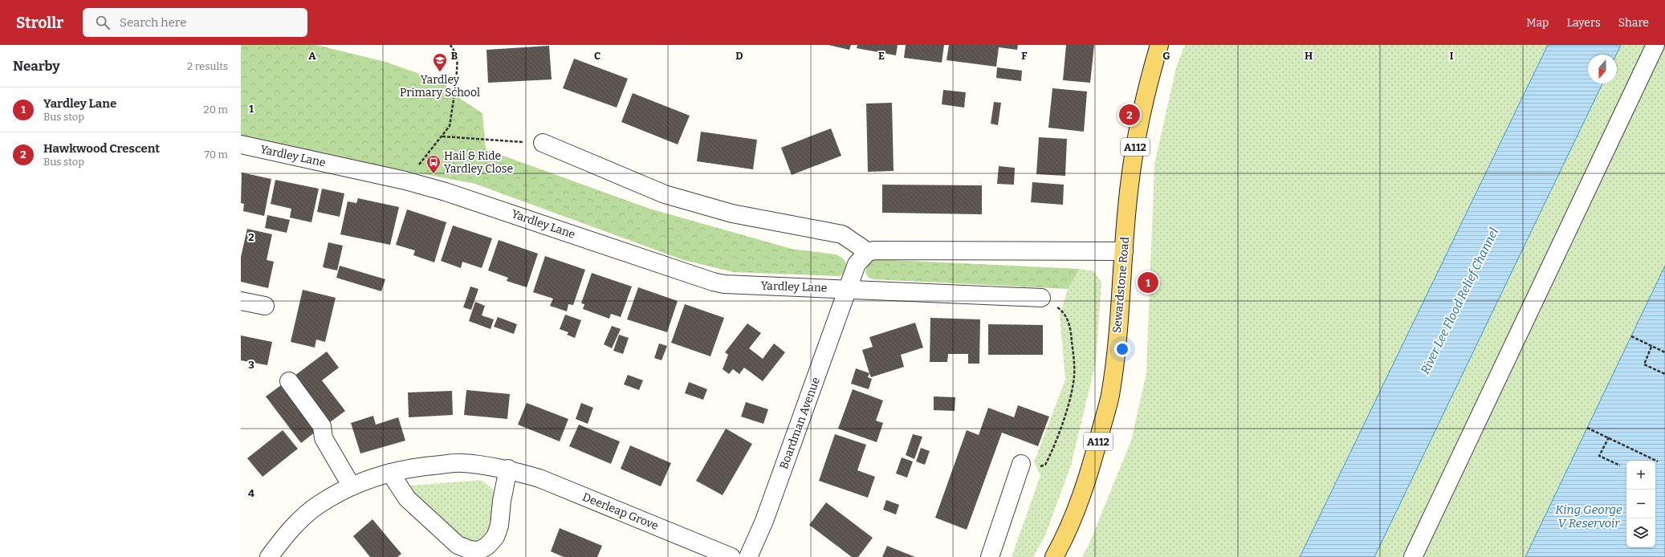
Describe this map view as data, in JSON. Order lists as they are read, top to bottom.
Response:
{
  "streets": {
    "main road": ["A112", "Sewardstone Road"],
    "street": ["Yardley Lane", "Boardman Avenue", "Deerleap Grove"]
  },
  "crossings": [
    ["Yardley Lane", "Boardman Avenue"]
  ],
  "water": ["River Lee Flood Relief Channel", "King George V Reservoir"],
  "places": {
    "school or university": ["Yardley Primary School"],
    "bus stop": ["Hail & Ride Yardley Close"]
  },
  "north": "bottom",
  "page": {
    "header": "Strollr",
    "search": "Search here",
    "nav": ["Map", "Layers", "Share"],
    "heading": ["Nearby", "2 results"],
    "list": [
      {
        "mark": "1",
        "name": "Yardley Lane",
        "note": "Bus stop",
        "value": "20 m"
      },
      {
        "mark": "2",
        "name": "Hawkwood Crescent",
        "note": "Bus stop",
        "value": "70 m"
      }
    ],
    "pins": ["2", "1"],
    "map_buttons": ["+", "−"]
  },
  "grid": {
    "columns": [
      "A",
      "B",
      "C",
      "D",
      "E",
      "F",
      "G",
      "H",
      "I"
    ],
    "rows": [
      "1",
      "2",
      "3",
      "4"
    ]
  }
}
